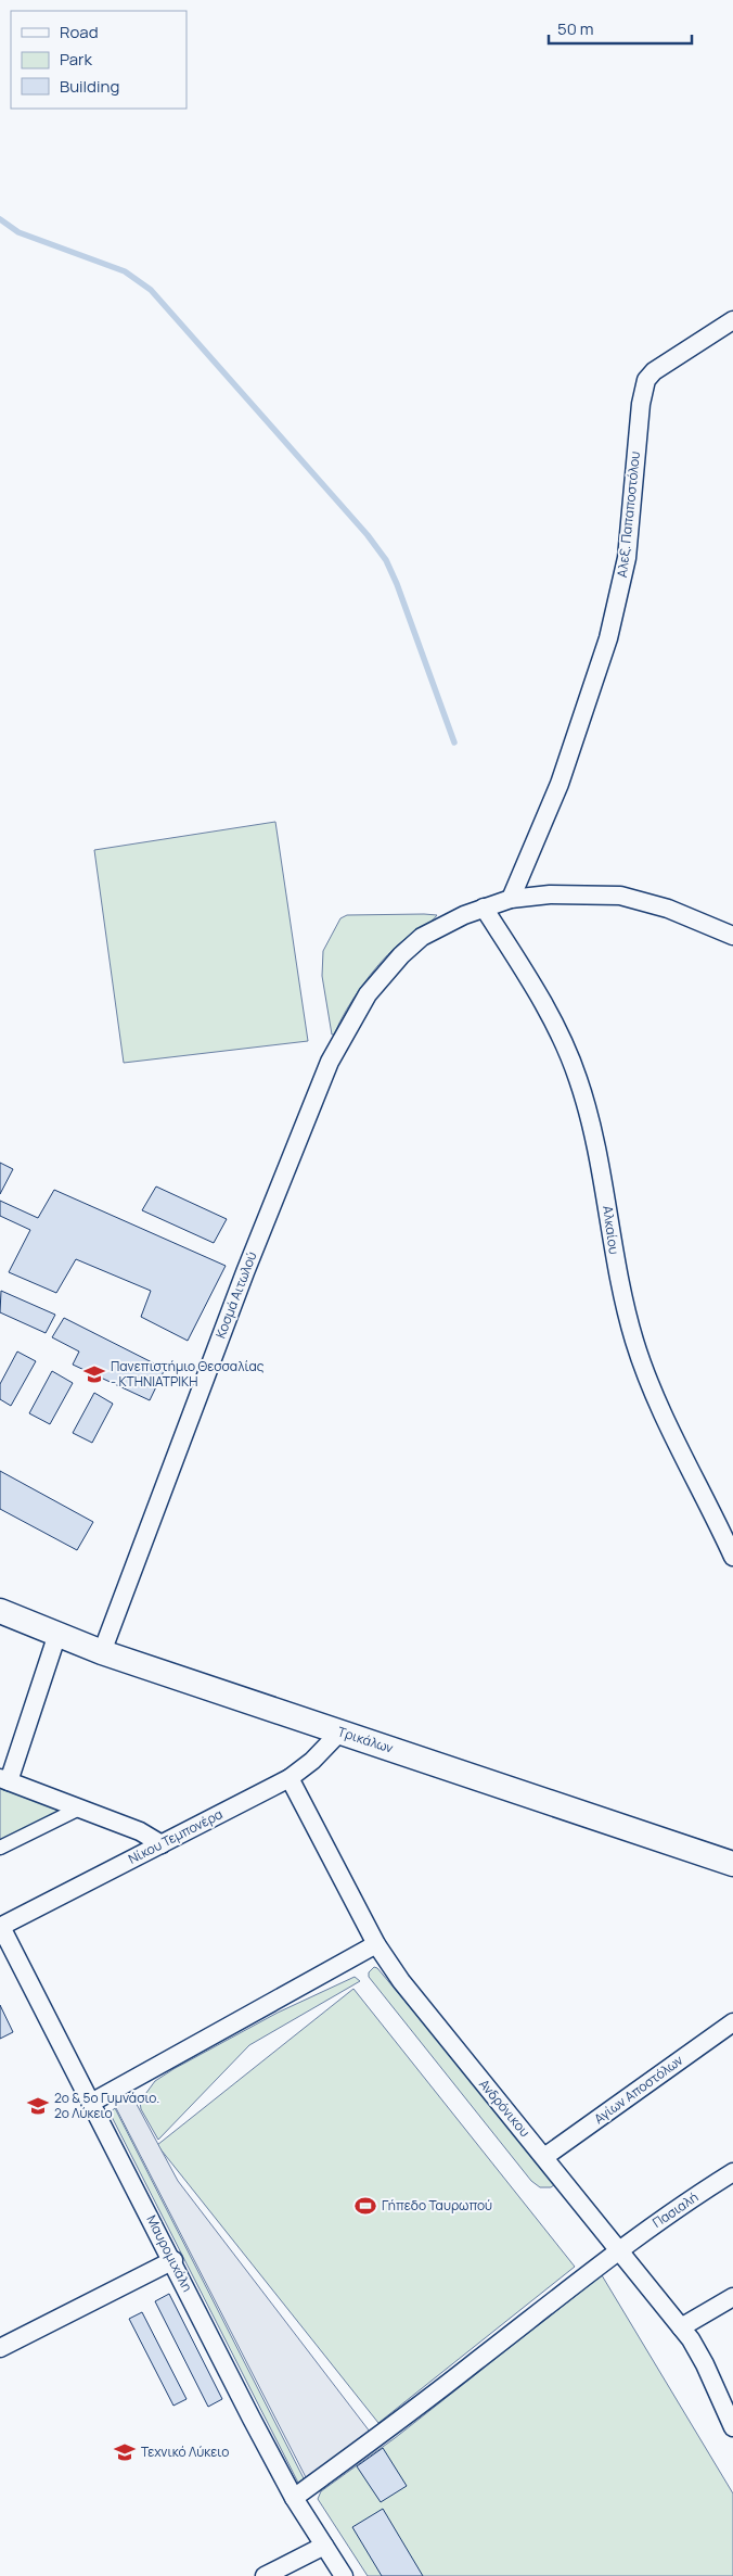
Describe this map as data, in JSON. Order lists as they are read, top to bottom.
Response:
{
  "streets": {
    "main road": ["Τρικάλων"],
    "street": [
      "Αλεξ. Παπαποστόλου",
      "Αλκαίου",
      "Κοσμά Αιτωλού",
      "Νίκου Τεμπονέρα",
      "Αγίων Αποστόλων",
      "Ανδρόνικου",
      "Πασιαλή",
      "Μαυρομιχάλη"
    ]
  },
  "crossings": [
    ["Αλεξ. Παπαποστόλου", "Κοσμά Αιτωλού"],
    ["Αλκαίου", "Κοσμά Αιτωλού"],
    ["Κοσμά Αιτωλού", "Τρικάλων"],
    ["Τρικάλων", "Νίκου Τεμπονέρα"],
    ["Νίκου Τεμπονέρα", "Ανδρόνικου"],
    ["Νίκου Τεμπονέρα", "Μαυρομιχάλη"],
    ["Αγίων Αποστόλων", "Ανδρόνικου"],
    ["Ανδρόνικου", "Πασιαλή"],
    ["Πασιαλή", "Μαυρομιχάλη"]
  ],
  "places": {
    "school or university": ["Πανεπιστήμιο Θεσσαλίας - ΚΤΗΝΙΑΤΡΙΚΗ", "2ο & 5ο Γυμνάσιο. 2ο Λύκειο", "Τεχνικό Λύκειο"],
    "sports": ["Γήπεδο Ταυρωπού"]
  },
  "legend": ["Road", "Park", "Building"],
  "scale_bar": "50 m"
}
